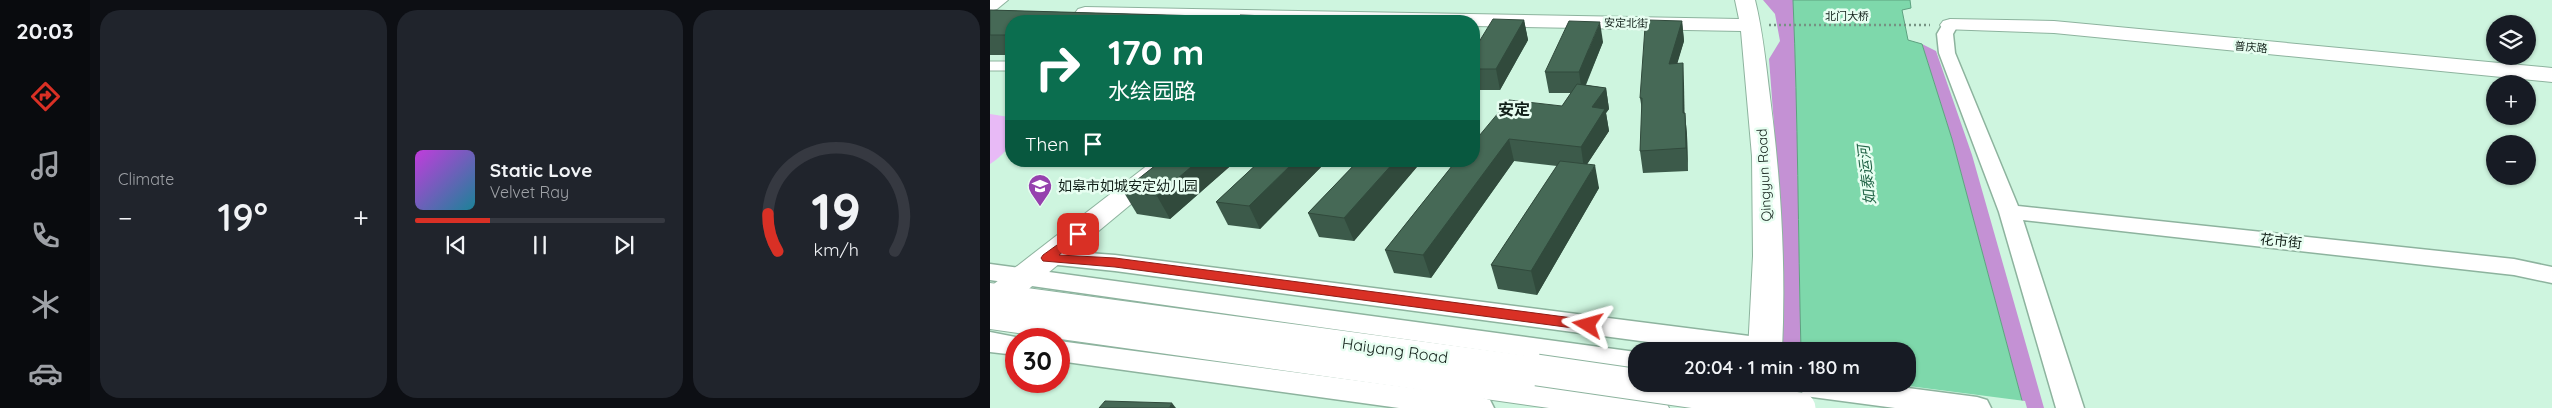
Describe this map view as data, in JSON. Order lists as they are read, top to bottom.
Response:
{
  "streets": {
    "street": [
      "安定北街",
      "普庆路",
      "Qingyun Road",
      "花市街",
      "Haiyang Road"
    ],
    "path": ["北门大桥"]
  },
  "crossings": [
    ["北门大桥", "安定北街"],
    ["北门大桥", "Qingyun Road"],
    ["安定北街", "Qingyun Road"]
  ],
  "districts": ["安定"],
  "water": ["如泰运河"],
  "places": {
    "school or university": ["如皋市如城安定幼儿园"]
  },
  "page": {
    "tabs": "20:03",
    "tile": "Climate",
    "map_buttons": ["+", "−"],
    "turn": ["170 m", "水绘园路"],
    "then": "Then",
    "song": ["Static Love", "Velvet Ray"],
    "heat": ["−", "19°", "+"],
    "limit": "30",
    "trip": "20:04 · 1 min · 180 m",
    "gauge": ["19", "km/h"]
  }
}
